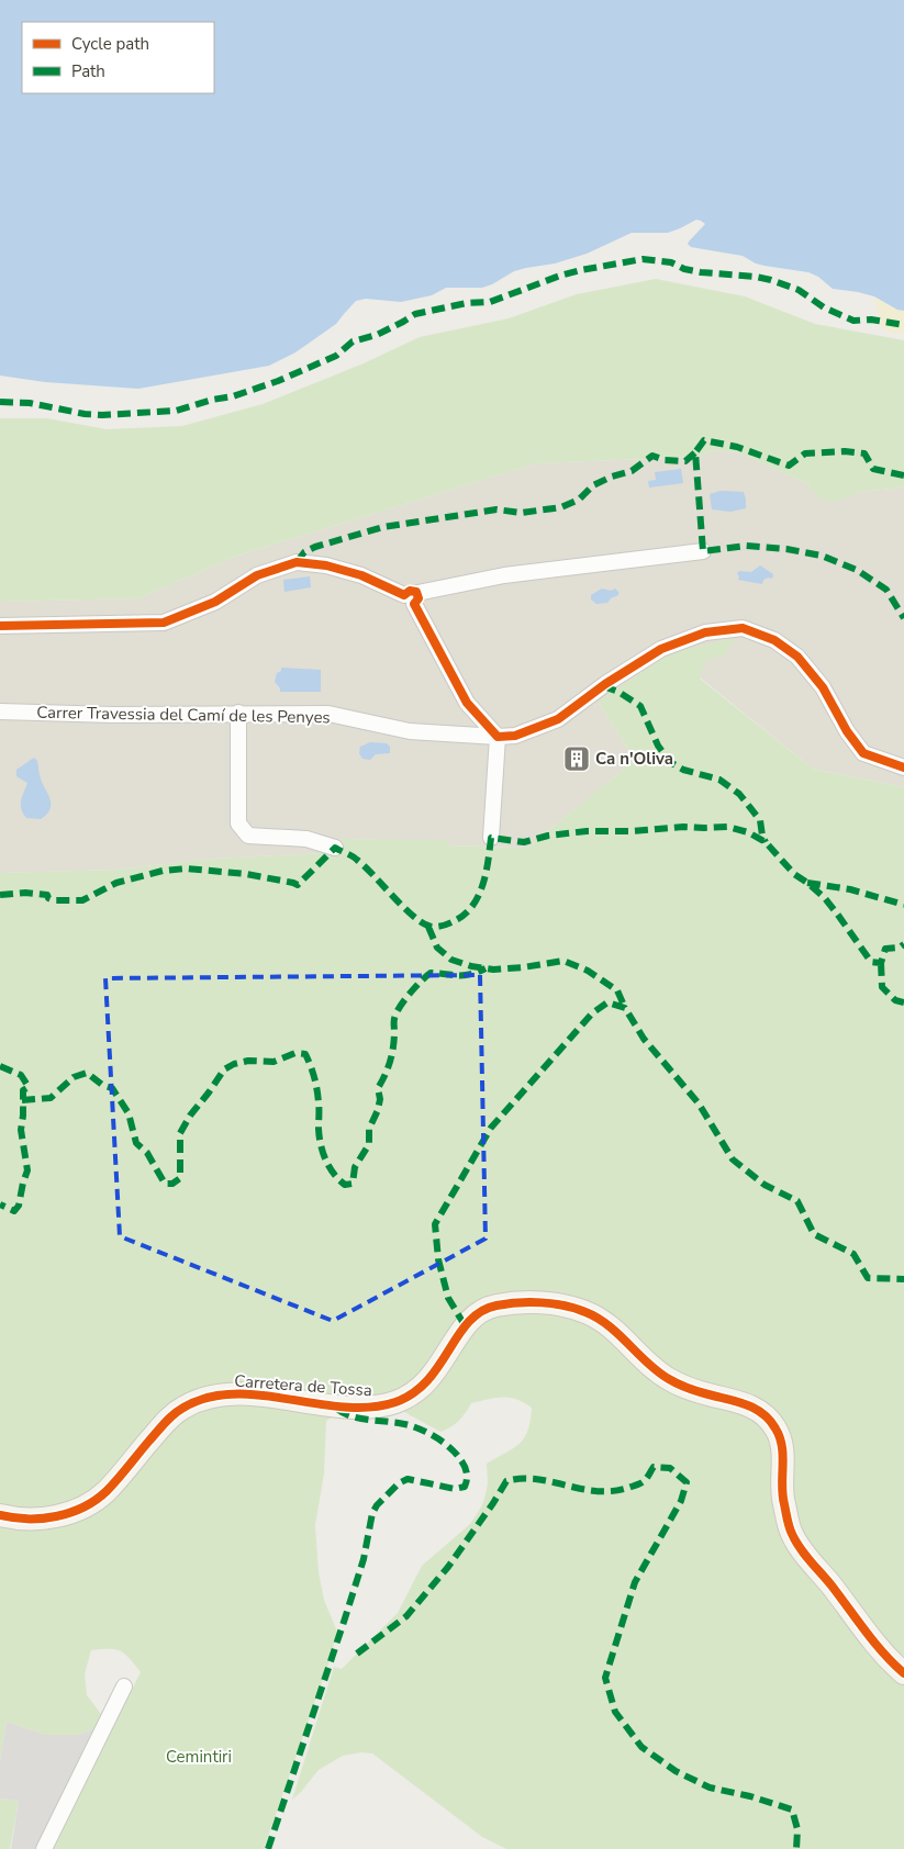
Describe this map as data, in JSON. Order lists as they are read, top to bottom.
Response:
{
  "streets": {
    "main road": ["Carretera de Tossa"],
    "street": ["Carrer Travessia del Camí de les Penyes"]
  },
  "parks": ["Cemintiri"],
  "places": {
    "building": ["Ca n'Oliva"]
  },
  "legend": ["Cycle path", "Path"]
}
